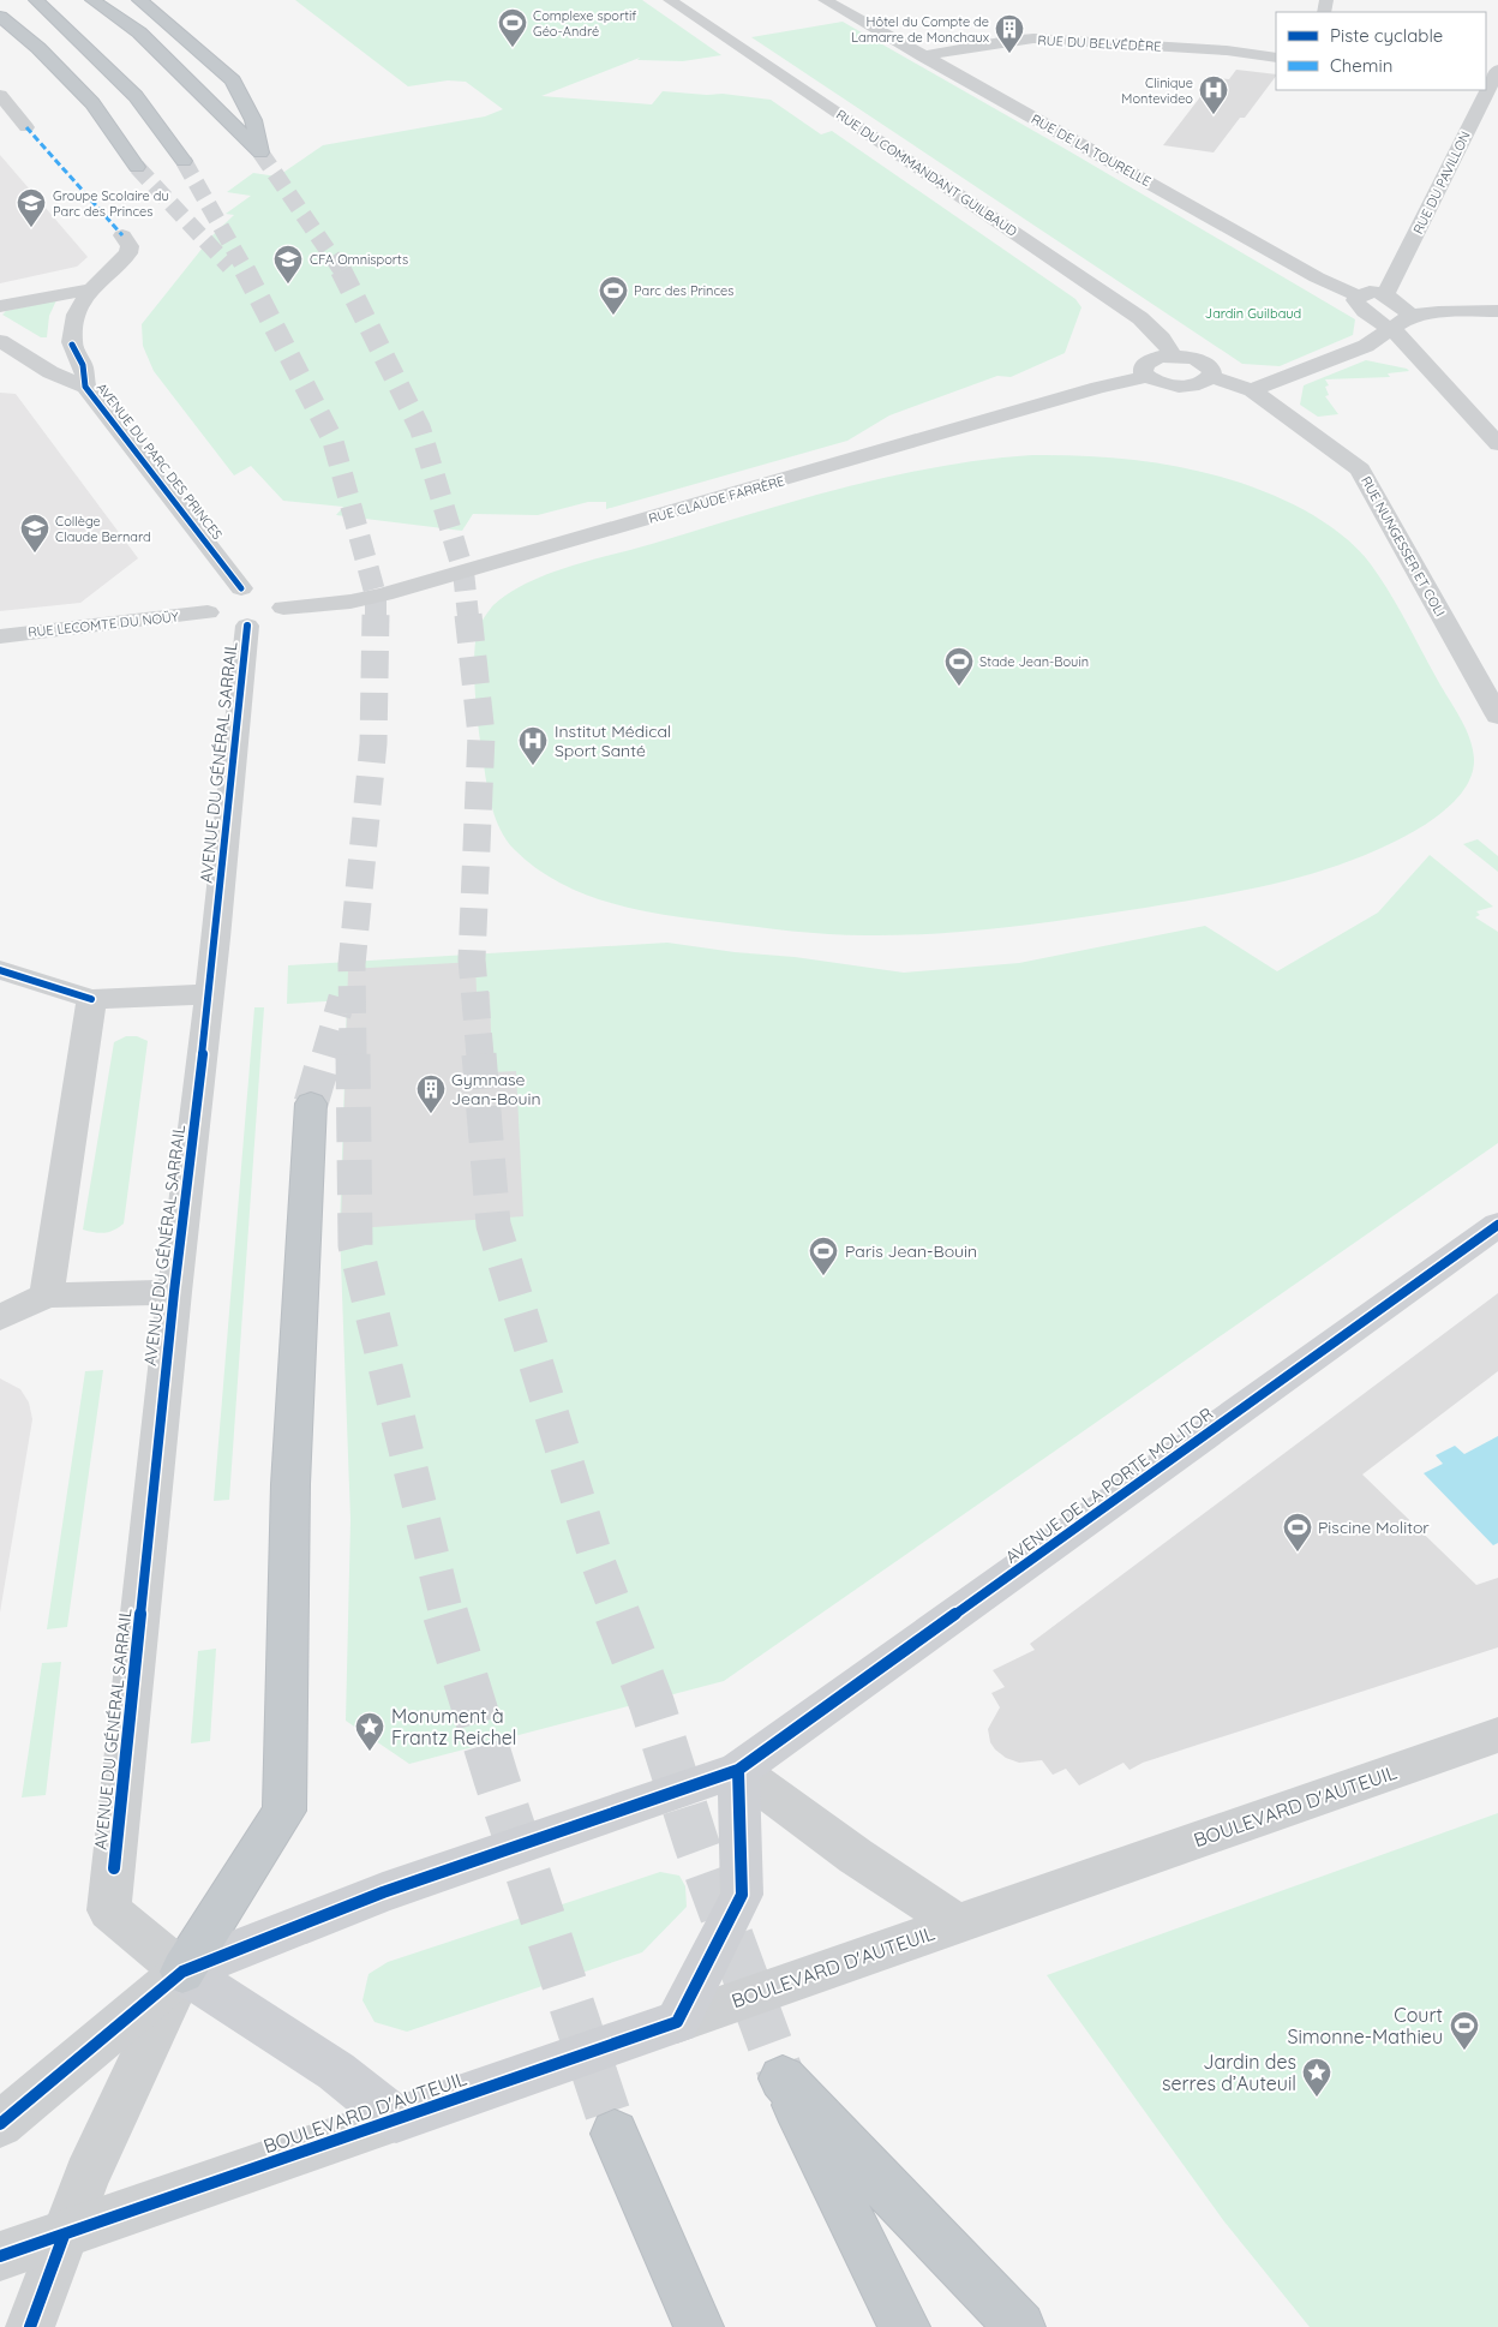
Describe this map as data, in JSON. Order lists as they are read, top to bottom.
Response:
{
  "streets": {
    "main road": ["AVENUE DE LA PORTE MOLITOR", "BOULEVARD D'AUTEUIL"],
    "street": [
      "RUE DU BELVÉDÈRE",
      "RUE DE LA TOURELLE",
      "RUE DU COMMANDANT GUILBAUD",
      "RUE DU PAVILLON",
      "AVENUE DU PARC DES PRINCES",
      "RUE CLAUDE FARRÈRE",
      "RUE NUNGESSER ET COLI",
      "RUE LECOMTE DU NOÜY",
      "AVENUE DU GÉNÉRAL SARRAIL"
    ]
  },
  "crossings": [
    ["RUE DU BELVÉDÈRE", "RUE DE LA TOURELLE"],
    ["AVENUE DE LA PORTE MOLITOR", "BOULEVARD D'AUTEUIL"]
  ],
  "parks": ["Jardin Guilbaud"],
  "places": {
    "sports": [
      "Complexe sportif Géo-André",
      "Parc des Princes",
      "Stade Jean-Bouin",
      "Paris Jean-Bouin",
      "Piscine Molitor",
      "Court Simonne-Mathieu"
    ],
    "building": ["Hôtel du Compte de Lamarre de Monchaux", "Gymnase Jean-Bouin"],
    "hospital": ["Clinique Montevideo", "Institut Médical Sport Santé"],
    "school or university": ["Groupe Scolaire du Parc des Princes", "CFA Omnisports", "Collège Claude Bernard"],
    "place": ["Monument à Frantz Reichel", "Jardin des serres d’Auteuil"]
  },
  "legend": ["Piste cyclable", "Chemin"]
}
